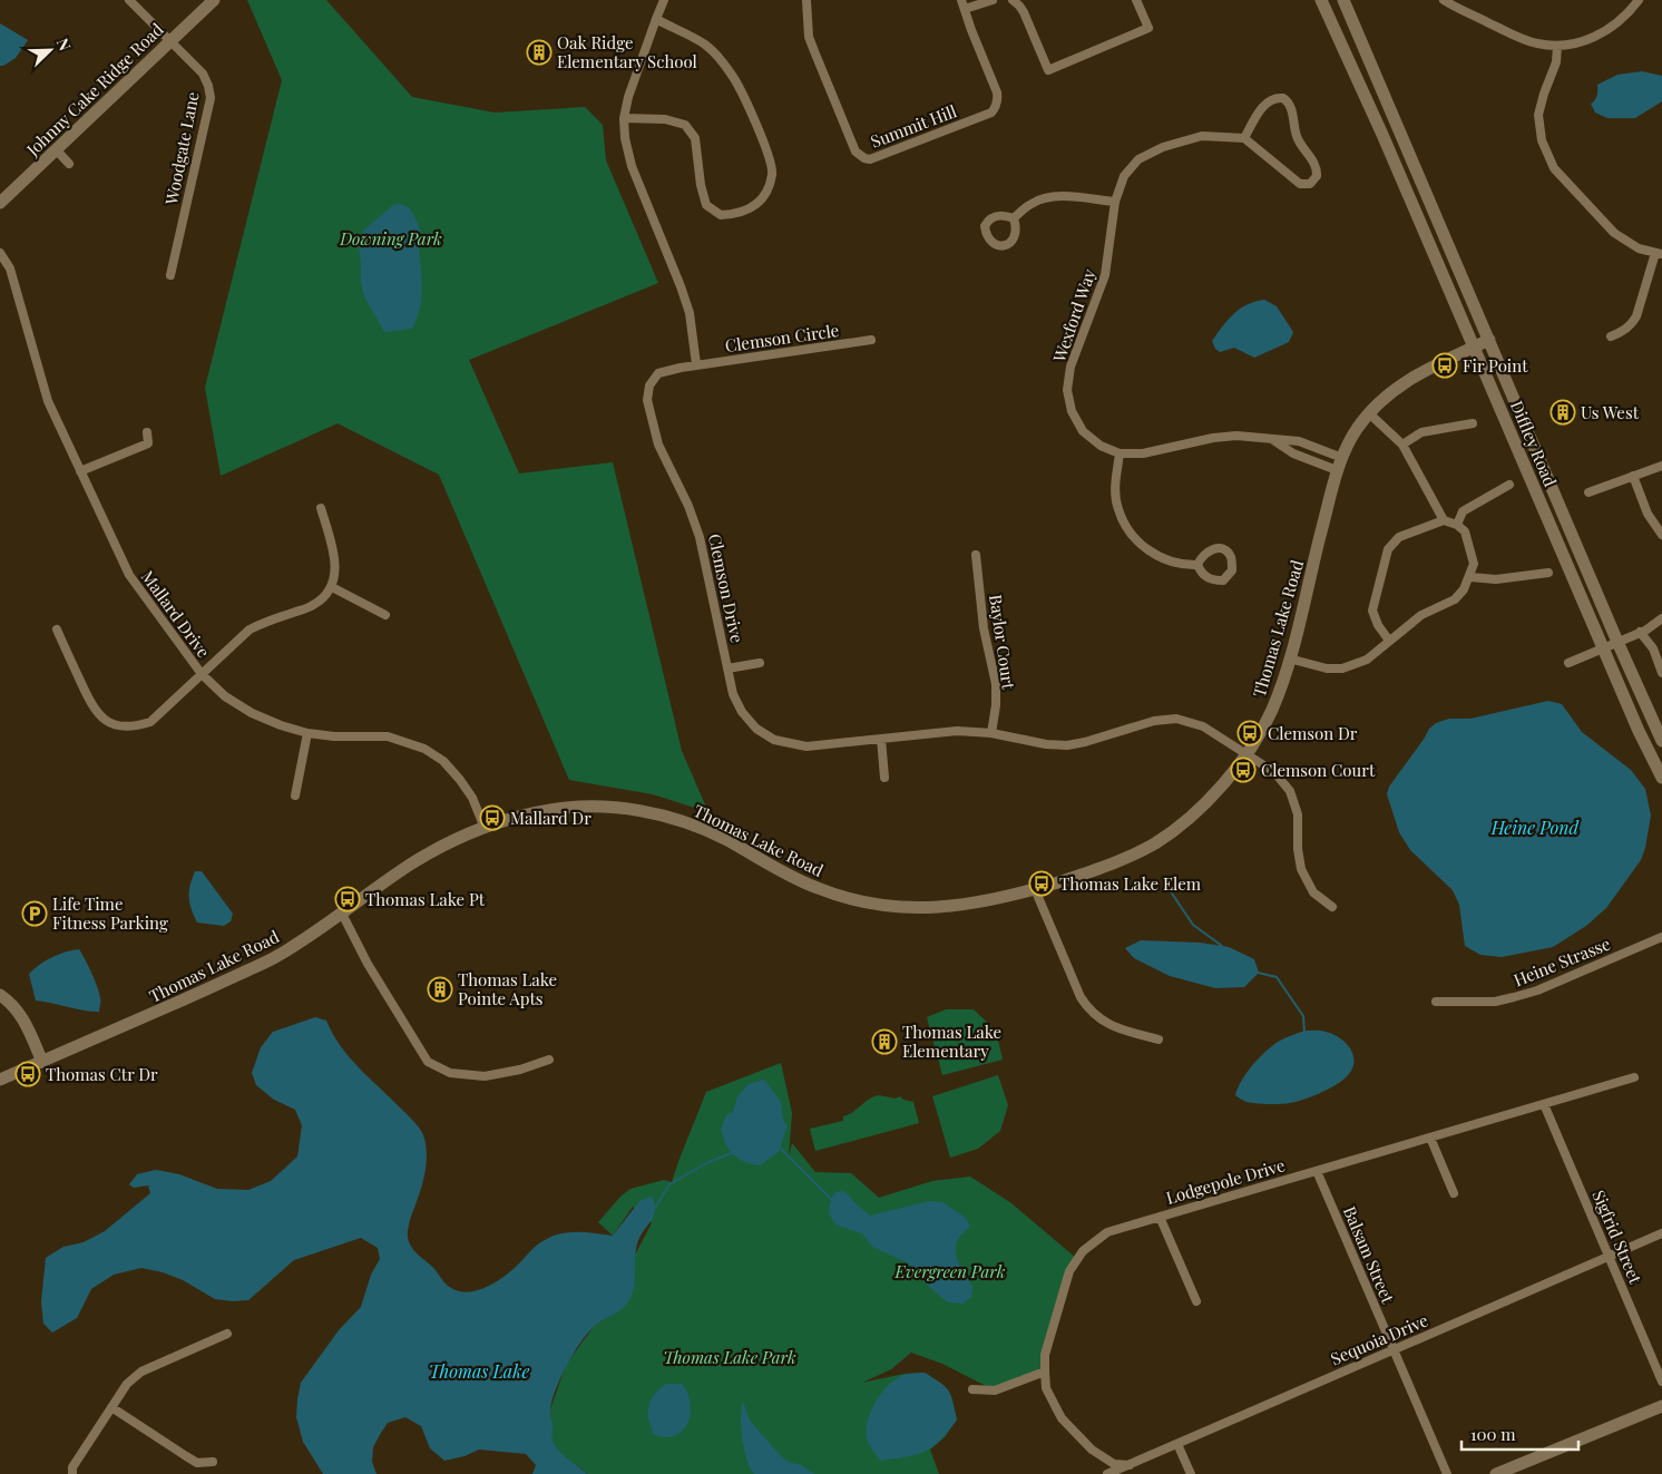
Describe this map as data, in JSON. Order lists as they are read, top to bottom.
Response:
{
  "streets": {
    "street": [
      "Johnny Cake Ridge Road",
      "Summit Hill",
      "Woodgate Lane",
      "Wexford Way",
      "Clemson Circle",
      "Diffley Road",
      "Clemson Drive",
      "Mallard Drive",
      "Thomas Lake Road",
      "Baylor Court",
      "Heine Strasse",
      "Lodgepole Drive",
      "Sigfrid Street",
      "Balsam Street",
      "Sequoia Drive"
    ]
  },
  "crossings": [
    ["Johnny Cake Ridge Road", "Woodgate Lane"],
    ["Wexford Way", "Thomas Lake Road"],
    ["Clemson Circle", "Clemson Drive"],
    ["Diffley Road", "Thomas Lake Road"],
    ["Clemson Drive", "Thomas Lake Road"],
    ["Clemson Drive", "Baylor Court"],
    ["Mallard Drive", "Thomas Lake Road"],
    ["Lodgepole Drive", "Sigfrid Street"],
    ["Lodgepole Drive", "Balsam Street"],
    ["Lodgepole Drive", "Sequoia Drive"],
    ["Sigfrid Street", "Sequoia Drive"],
    ["Balsam Street", "Sequoia Drive"]
  ],
  "water": ["Heine Pond", "Thomas Lake"],
  "parks": ["Downing Park", "Evergreen Park", "Thomas Lake Park"],
  "places": {
    "building": [
      "Oak Ridge Elementary School",
      "Us West",
      "Thomas Lake Pointe Apts",
      "Thomas Lake Elementary"
    ],
    "bus stop": [
      "Fir Point",
      "Clemson Dr",
      "Clemson Court",
      "Mallard Dr",
      "Thomas Lake Elem",
      "Thomas Lake Pt",
      "Thomas Ctr Dr"
    ],
    "parking": ["Life Time Fitness Parking"]
  },
  "scale_bar": "100 m",
  "north": "top right"
}
